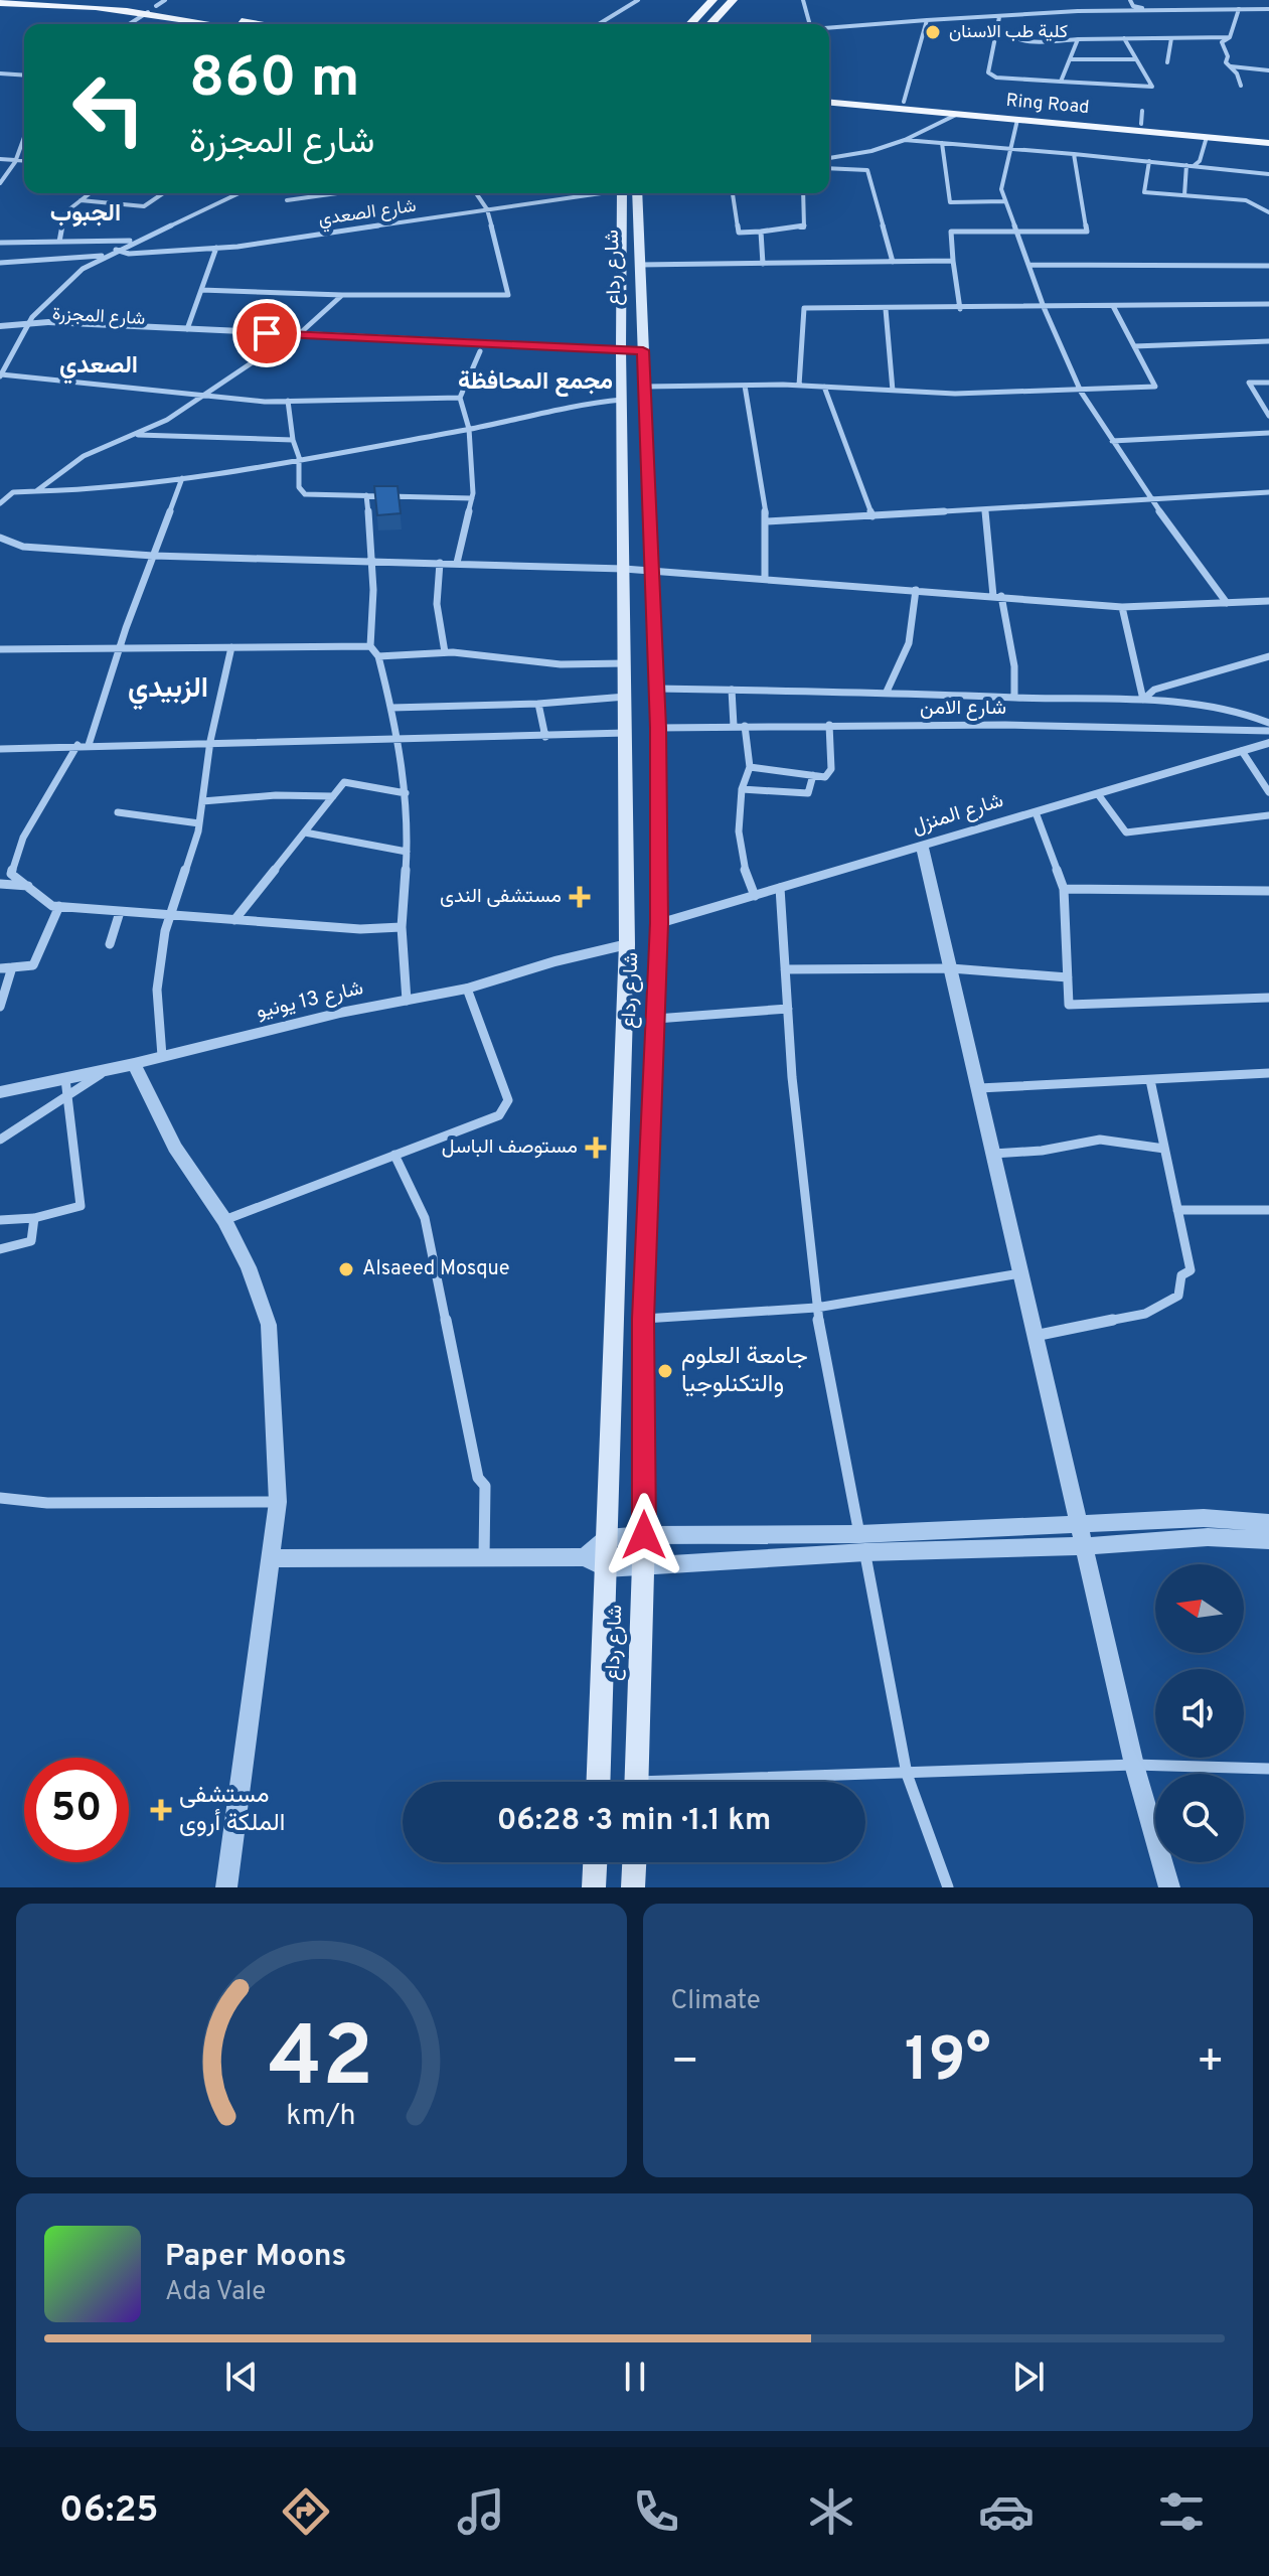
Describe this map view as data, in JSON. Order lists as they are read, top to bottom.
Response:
{
  "streets": {
    "main road": ["Ring Road", "شارع رداع"],
    "street": [
      "شارع الصعدي",
      "شارع المجزرة",
      "شارع الامن",
      "شارع المنزل",
      "شارع 13 يونيو"
    ]
  },
  "crossings": [
    ["شارع رداع", "شارع المجزرة"],
    ["شارع رداع", "شارع الامن"],
    ["شارع رداع", "شارع المنزل"],
    ["شارع رداع", "شارع 13 يونيو"]
  ],
  "districts": [
    "الجبوب",
    "الصعدي",
    "مجمع المحافظة",
    "الزبيدي"
  ],
  "places": {
    "other": ["كلية طب الاسنان", "Alsaeed Mosque", "جامعة العلوم والتكنلوجيا"],
    "health": ["مستشفى الندى", "مستوصف الباسل", "مستشفى الملكة أروى"]
  },
  "north": "left",
  "page": {
    "turn": ["860 m", "شارع المجزرة"],
    "limit": "50",
    "trip": "06:28 · 3 min · 1.1 km",
    "tile": "Climate",
    "heat": ["−", "19°", "+"],
    "song": ["Paper Moons", "Ada Vale"],
    "tabs": "06:25",
    "gauge": ["42", "km/h"]
  }
}
